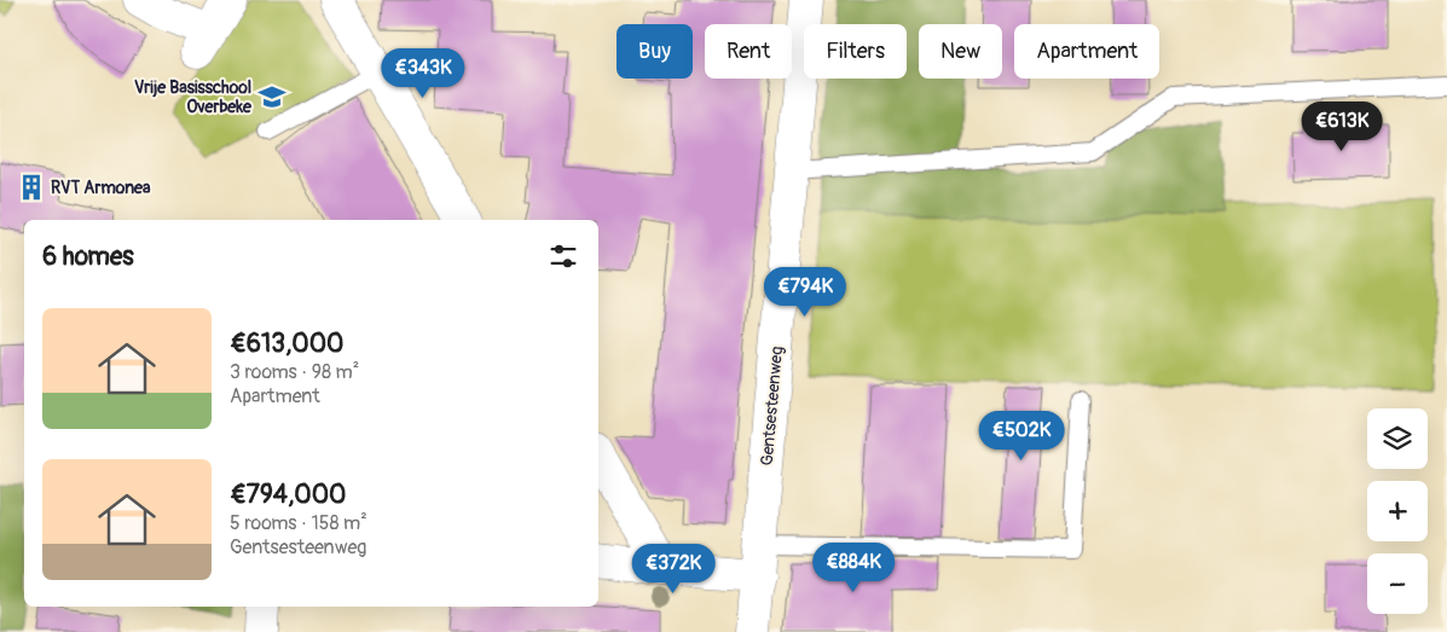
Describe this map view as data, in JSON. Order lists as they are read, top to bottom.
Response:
{
  "streets": {
    "street": ["Gentsesteenweg"]
  },
  "places": {
    "school or university": ["Vrije Basisschool Overbeke"],
    "building": ["RVT Armonea"]
  },
  "page": {
    "chip": [
      "Buy",
      "Rent",
      "Filters",
      "New",
      "Apartment"
    ],
    "price": [
      "€343K",
      "€613K",
      "€794K",
      "€502K",
      "€884K",
      "€372K"
    ],
    "heading": "6 homes",
    "list": [
      {
        "name": "€613,000",
        "note": "3 rooms · 98 m² · Apartment"
      },
      {
        "name": "€794,000",
        "note": "5 rooms · 158 m² · Gentsesteenweg"
      }
    ],
    "map_buttons": ["+", "−"]
  }
}
